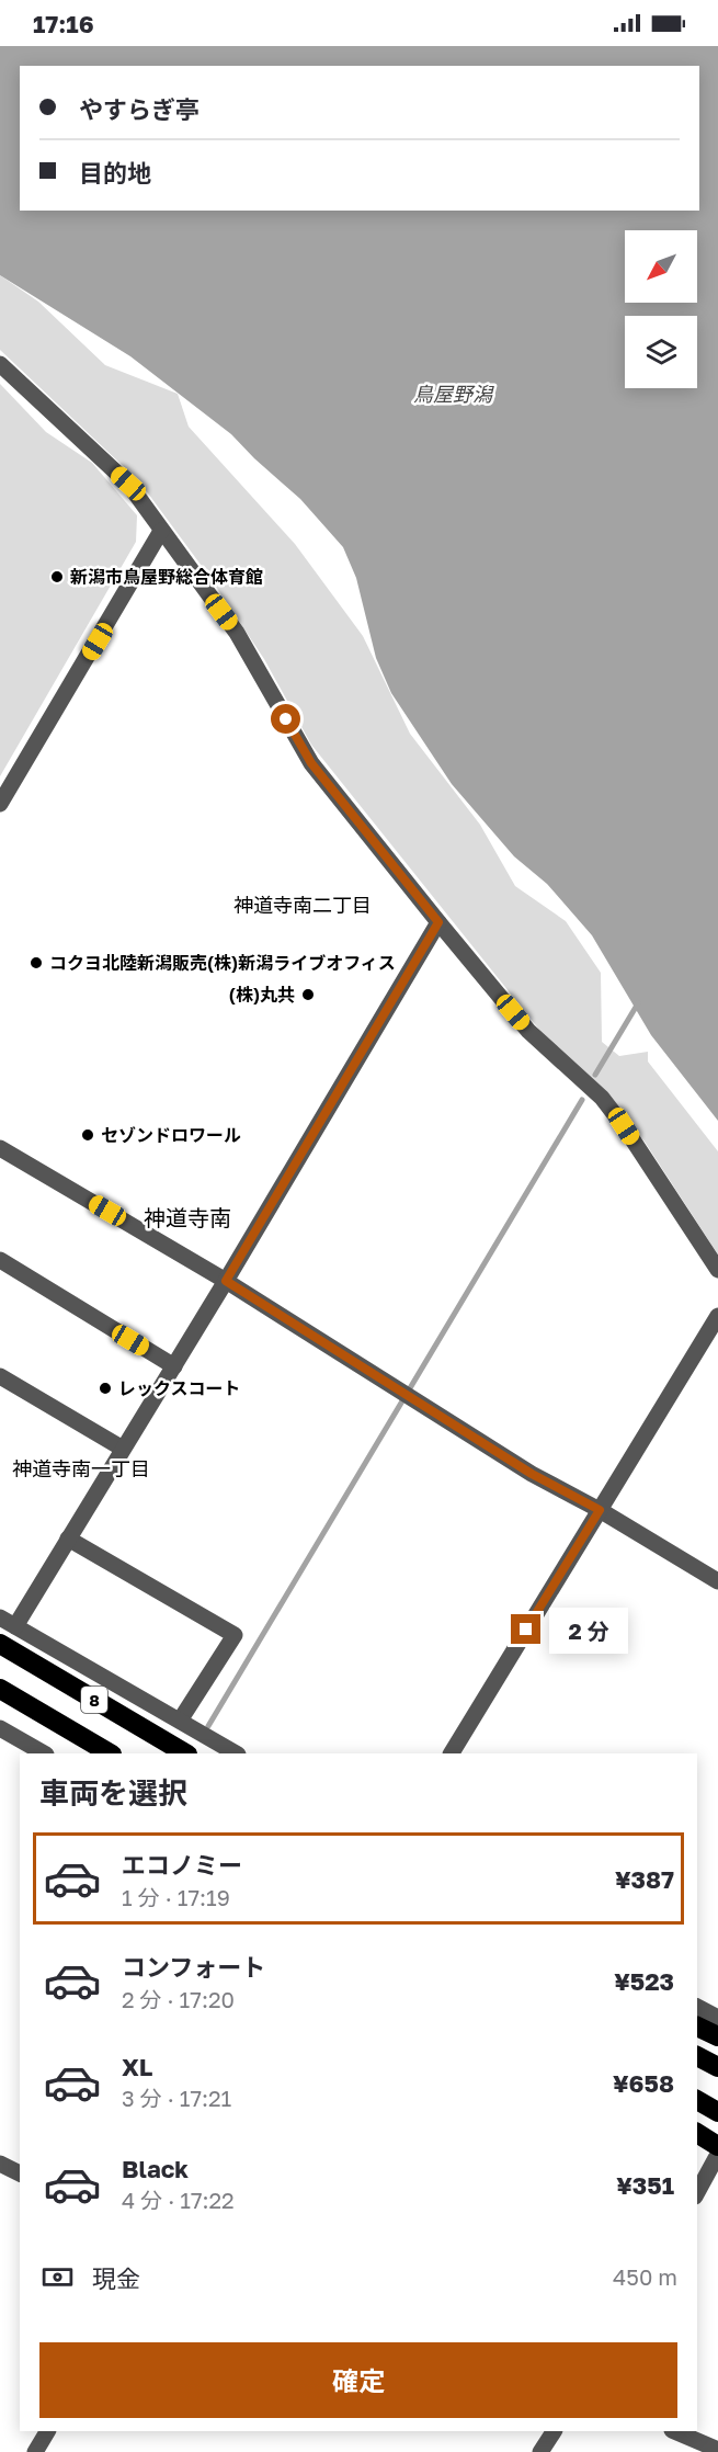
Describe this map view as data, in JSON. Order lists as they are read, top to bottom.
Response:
{
  "streets": {
    "highway": ["8"]
  },
  "districts": ["神道寺南二丁目", "神道寺南", "神道寺南一丁目"],
  "water": ["鳥屋野潟"],
  "places": [
    "新潟市鳥屋野総合体育館",
    "コクヨ北陸新潟販売(株)新潟ライブオフィス",
    "(株)丸共",
    "セゾンドロワール",
    "レックスコート"
  ],
  "north": "bottom left",
  "page": {
    "status": "17:16",
    "banner": ["やすらぎ亭", "目的地"],
    "bubble": "2 分",
    "heading": "車両を選択",
    "list": [
      {
        "name": "エコノミー",
        "note": "1 分 · 17:19",
        "value": "¥387"
      },
      {
        "name": "コンフォート",
        "note": "2 分 · 17:20",
        "value": "¥523"
      },
      {
        "name": "XL",
        "note": "3 分 · 17:21",
        "value": "¥658"
      },
      {
        "name": "Black",
        "note": "4 分 · 17:22",
        "value": "¥351"
      }
    ],
    "pay": ["現金", "450 m"],
    "buttons": "確定"
  }
}
